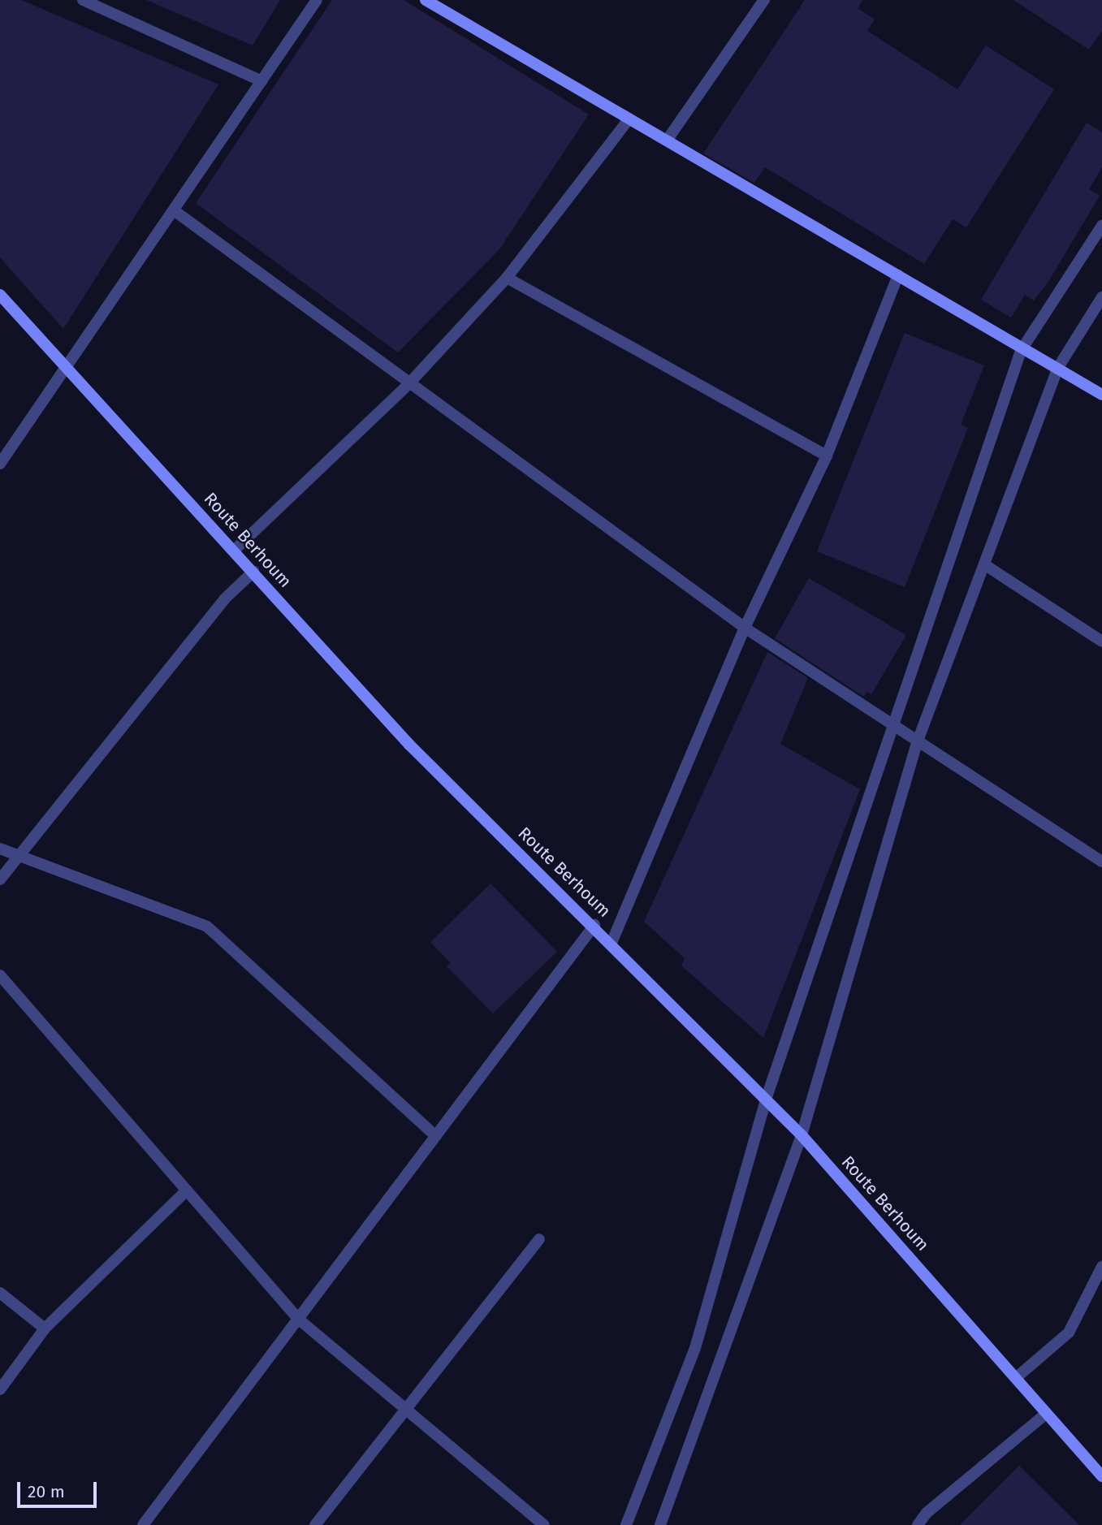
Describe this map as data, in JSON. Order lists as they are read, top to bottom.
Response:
{
  "streets": {
    "main road": ["Route Berhoum"]
  },
  "scale_bar": "20 m"
}
